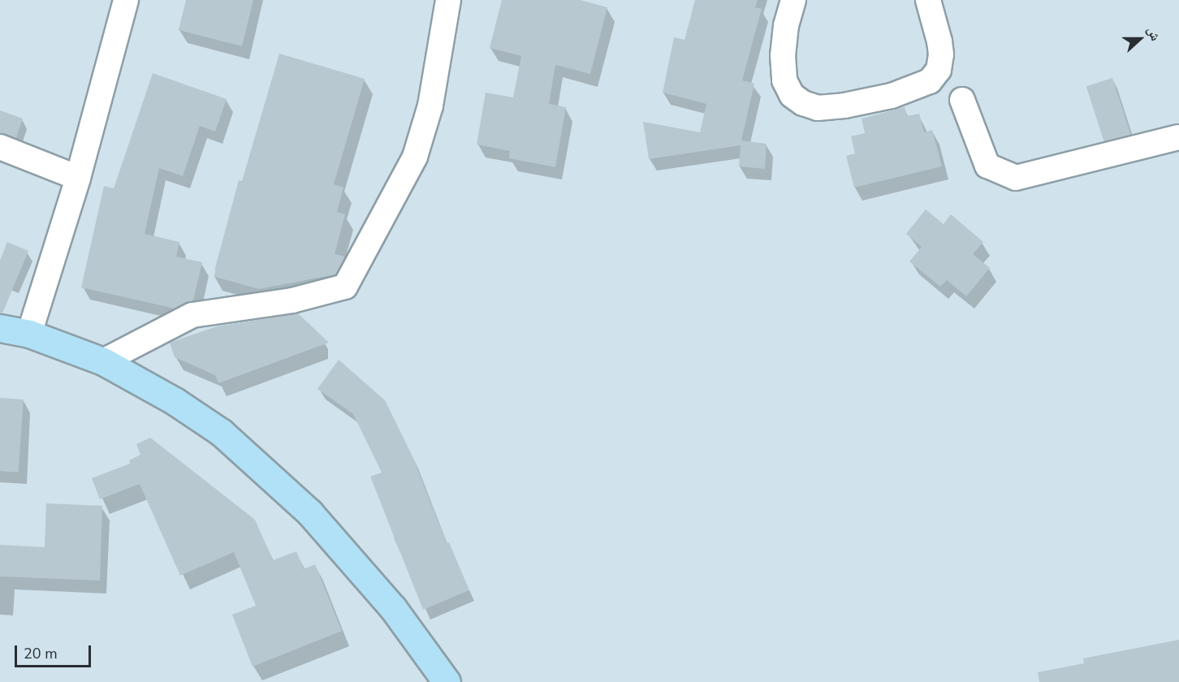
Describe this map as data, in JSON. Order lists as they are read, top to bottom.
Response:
{
  "scale_bar": "20 m",
  "north": "right"
}
